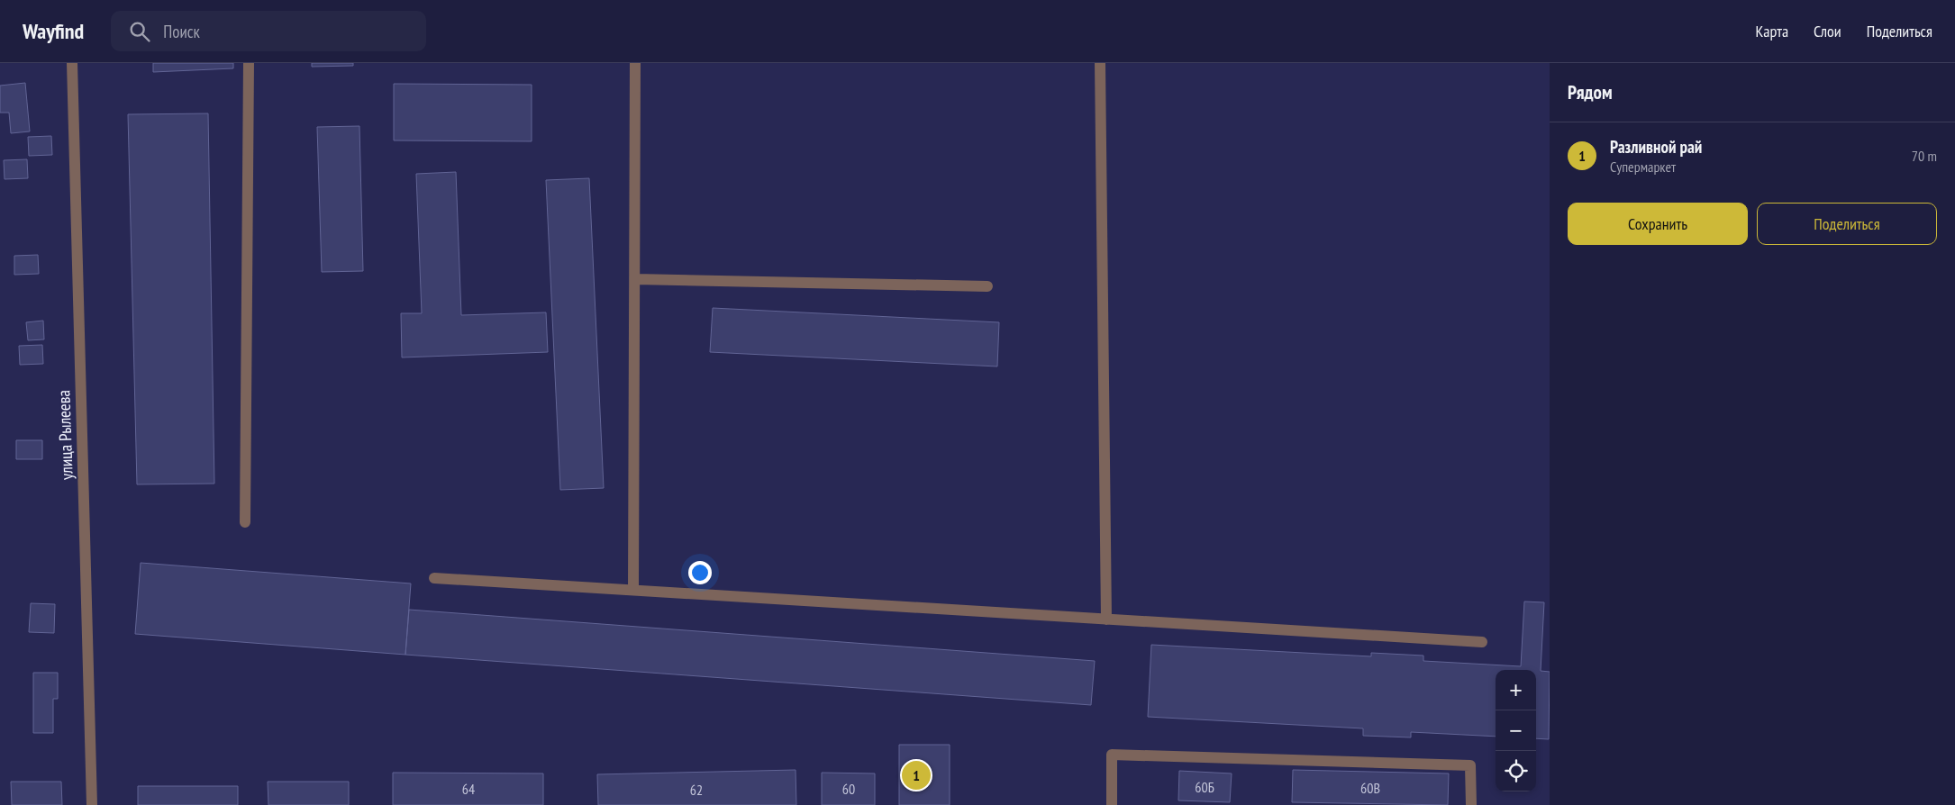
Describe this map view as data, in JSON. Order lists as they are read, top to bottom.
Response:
{
  "streets": {
    "street": ["улица Рылеева"]
  },
  "house_numbers": [
    "60Б",
    "60В",
    "64",
    "60",
    "62"
  ],
  "page": {
    "header": "Wayfind",
    "search": "Поиск",
    "nav": ["Карта", "Слои", "Поделиться"],
    "heading": "Рядом",
    "list": [
      {
        "mark": "1",
        "name": "Разливной рай",
        "note": "Супермаркет",
        "value": "70 m"
      }
    ],
    "buttons": ["Сохранить", "Поделиться"],
    "map_buttons": ["+", "−"],
    "pins": "1"
  }
}
